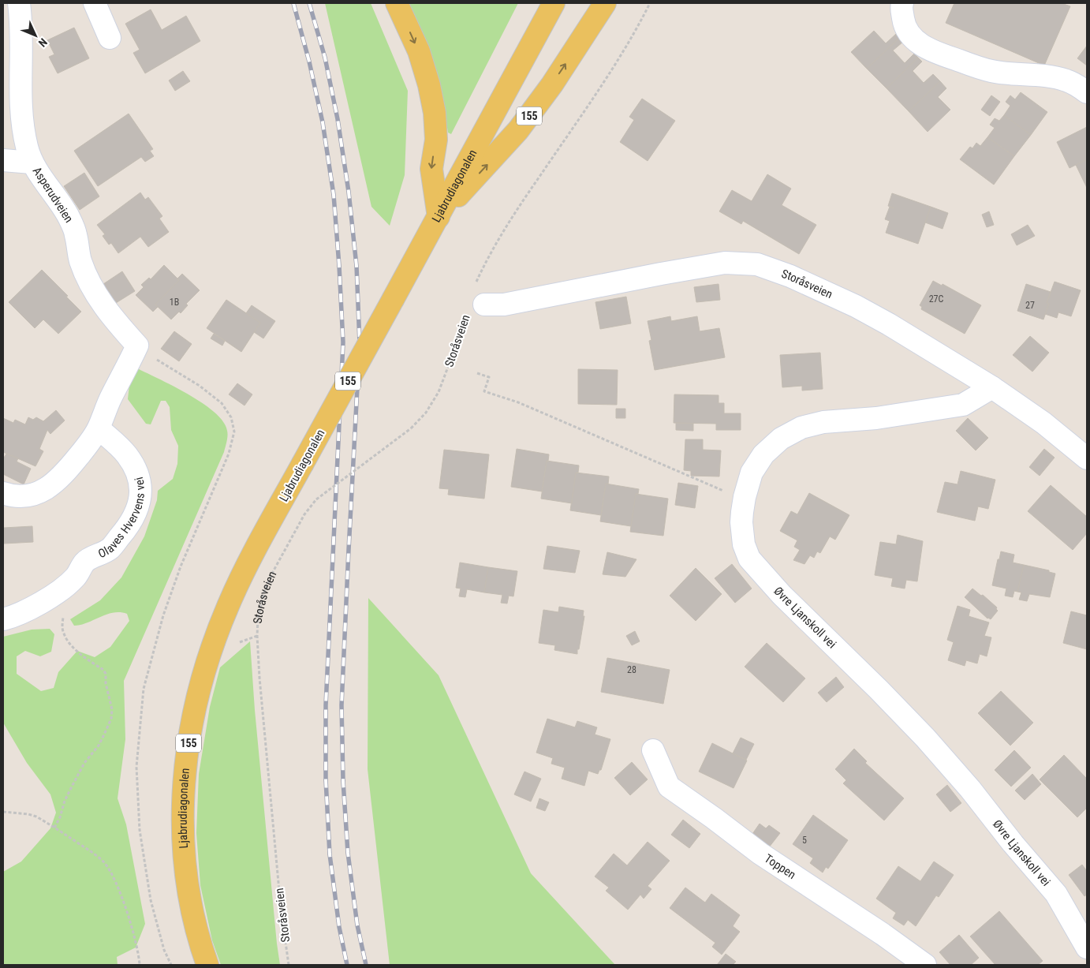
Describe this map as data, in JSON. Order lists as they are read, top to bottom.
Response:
{
  "streets": {
    "main road": ["155", "Ljabrudiagonalen"],
    "street": [
      "Asperudveien",
      "Storåsveien",
      "Olaves Hvervens vei",
      "Øvre Ljanskoll vei",
      "Toppen"
    ]
  },
  "crossings": [
    ["155", "Ljabrudiagonalen"],
    ["Storåsveien", "Øvre Ljanskoll vei"]
  ],
  "house_numbers": [
    "27C",
    "1B",
    "27",
    "28",
    "5"
  ],
  "north": "bottom right"
}
